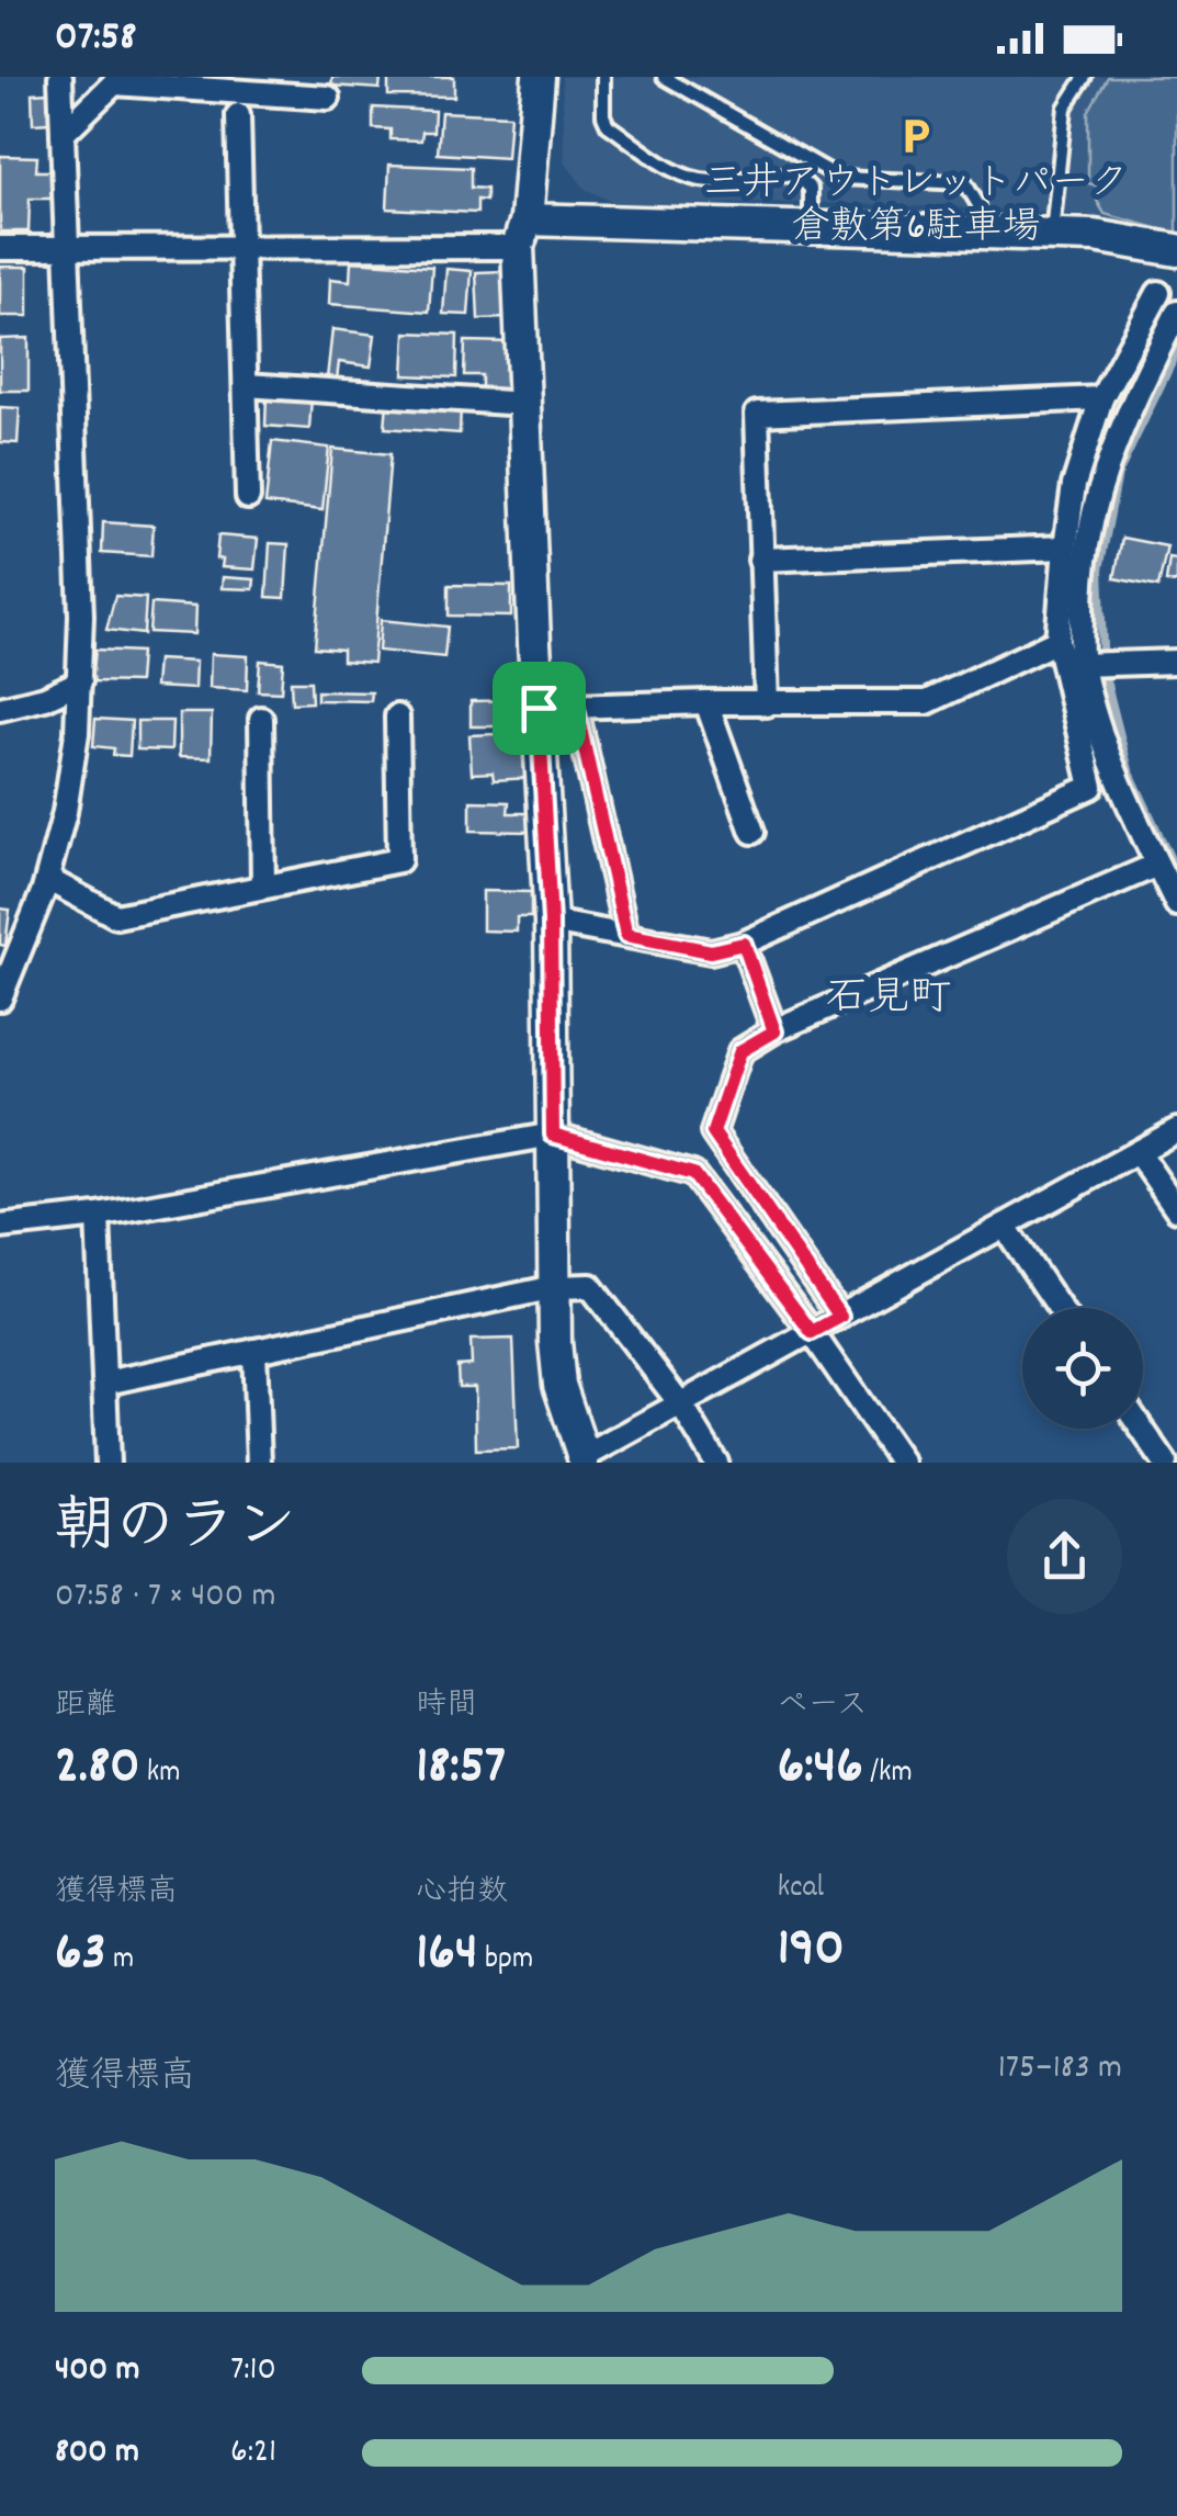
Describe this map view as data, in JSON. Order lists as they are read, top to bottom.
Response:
{
  "districts": ["石見町"],
  "places": {
    "parking": ["三井アウトレットパーク 倉敷第6駐車場"]
  },
  "page": {
    "status": "07:58",
    "heading": ["朝のラン", "07:58 · 7 × 400 m"],
    "stats": [
      ["距離", "2.80 km"],
      ["時間", "18:57"],
      ["ペース", "6:46 /km"],
      ["獲得標高", "63 m"],
      ["心拍数", "164 bpm"],
      ["kcal", "190"]
    ],
    "chart": ["獲得標高", "175–183 m"],
    "list": [
      {
        "name": "400 m",
        "note": "7:10"
      },
      {
        "name": "800 m",
        "note": "6:21"
      }
    ]
  }
}
